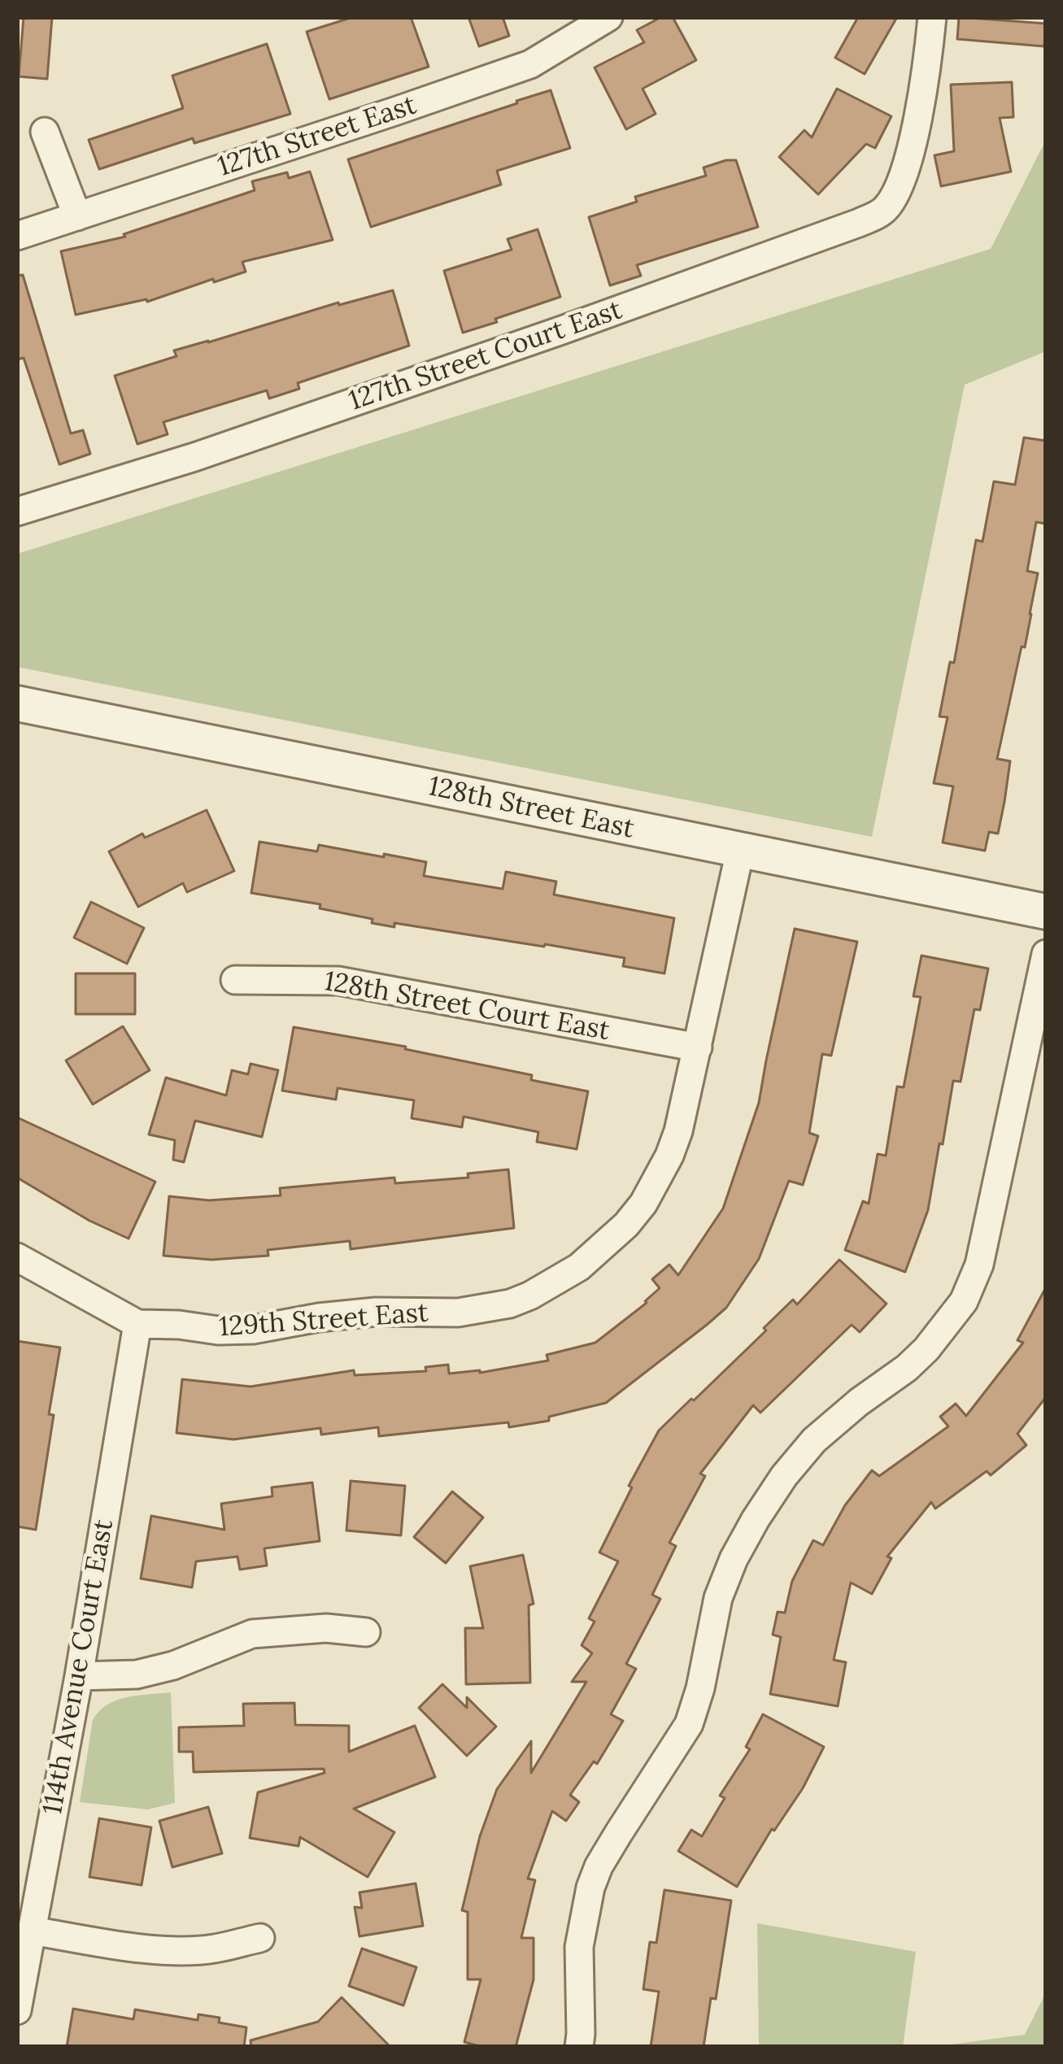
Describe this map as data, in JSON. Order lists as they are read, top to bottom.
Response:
{
  "streets": {
    "street": [
      "127th Street East",
      "127th Street Court East",
      "128th Street East",
      "128th Street Court East",
      "129th Street East",
      "114th Avenue Court East"
    ]
  },
  "crossings": [
    ["128th Street East", "129th Street East"],
    ["128th Street Court East", "129th Street East"],
    ["129th Street East", "114th Avenue Court East"]
  ]
}
